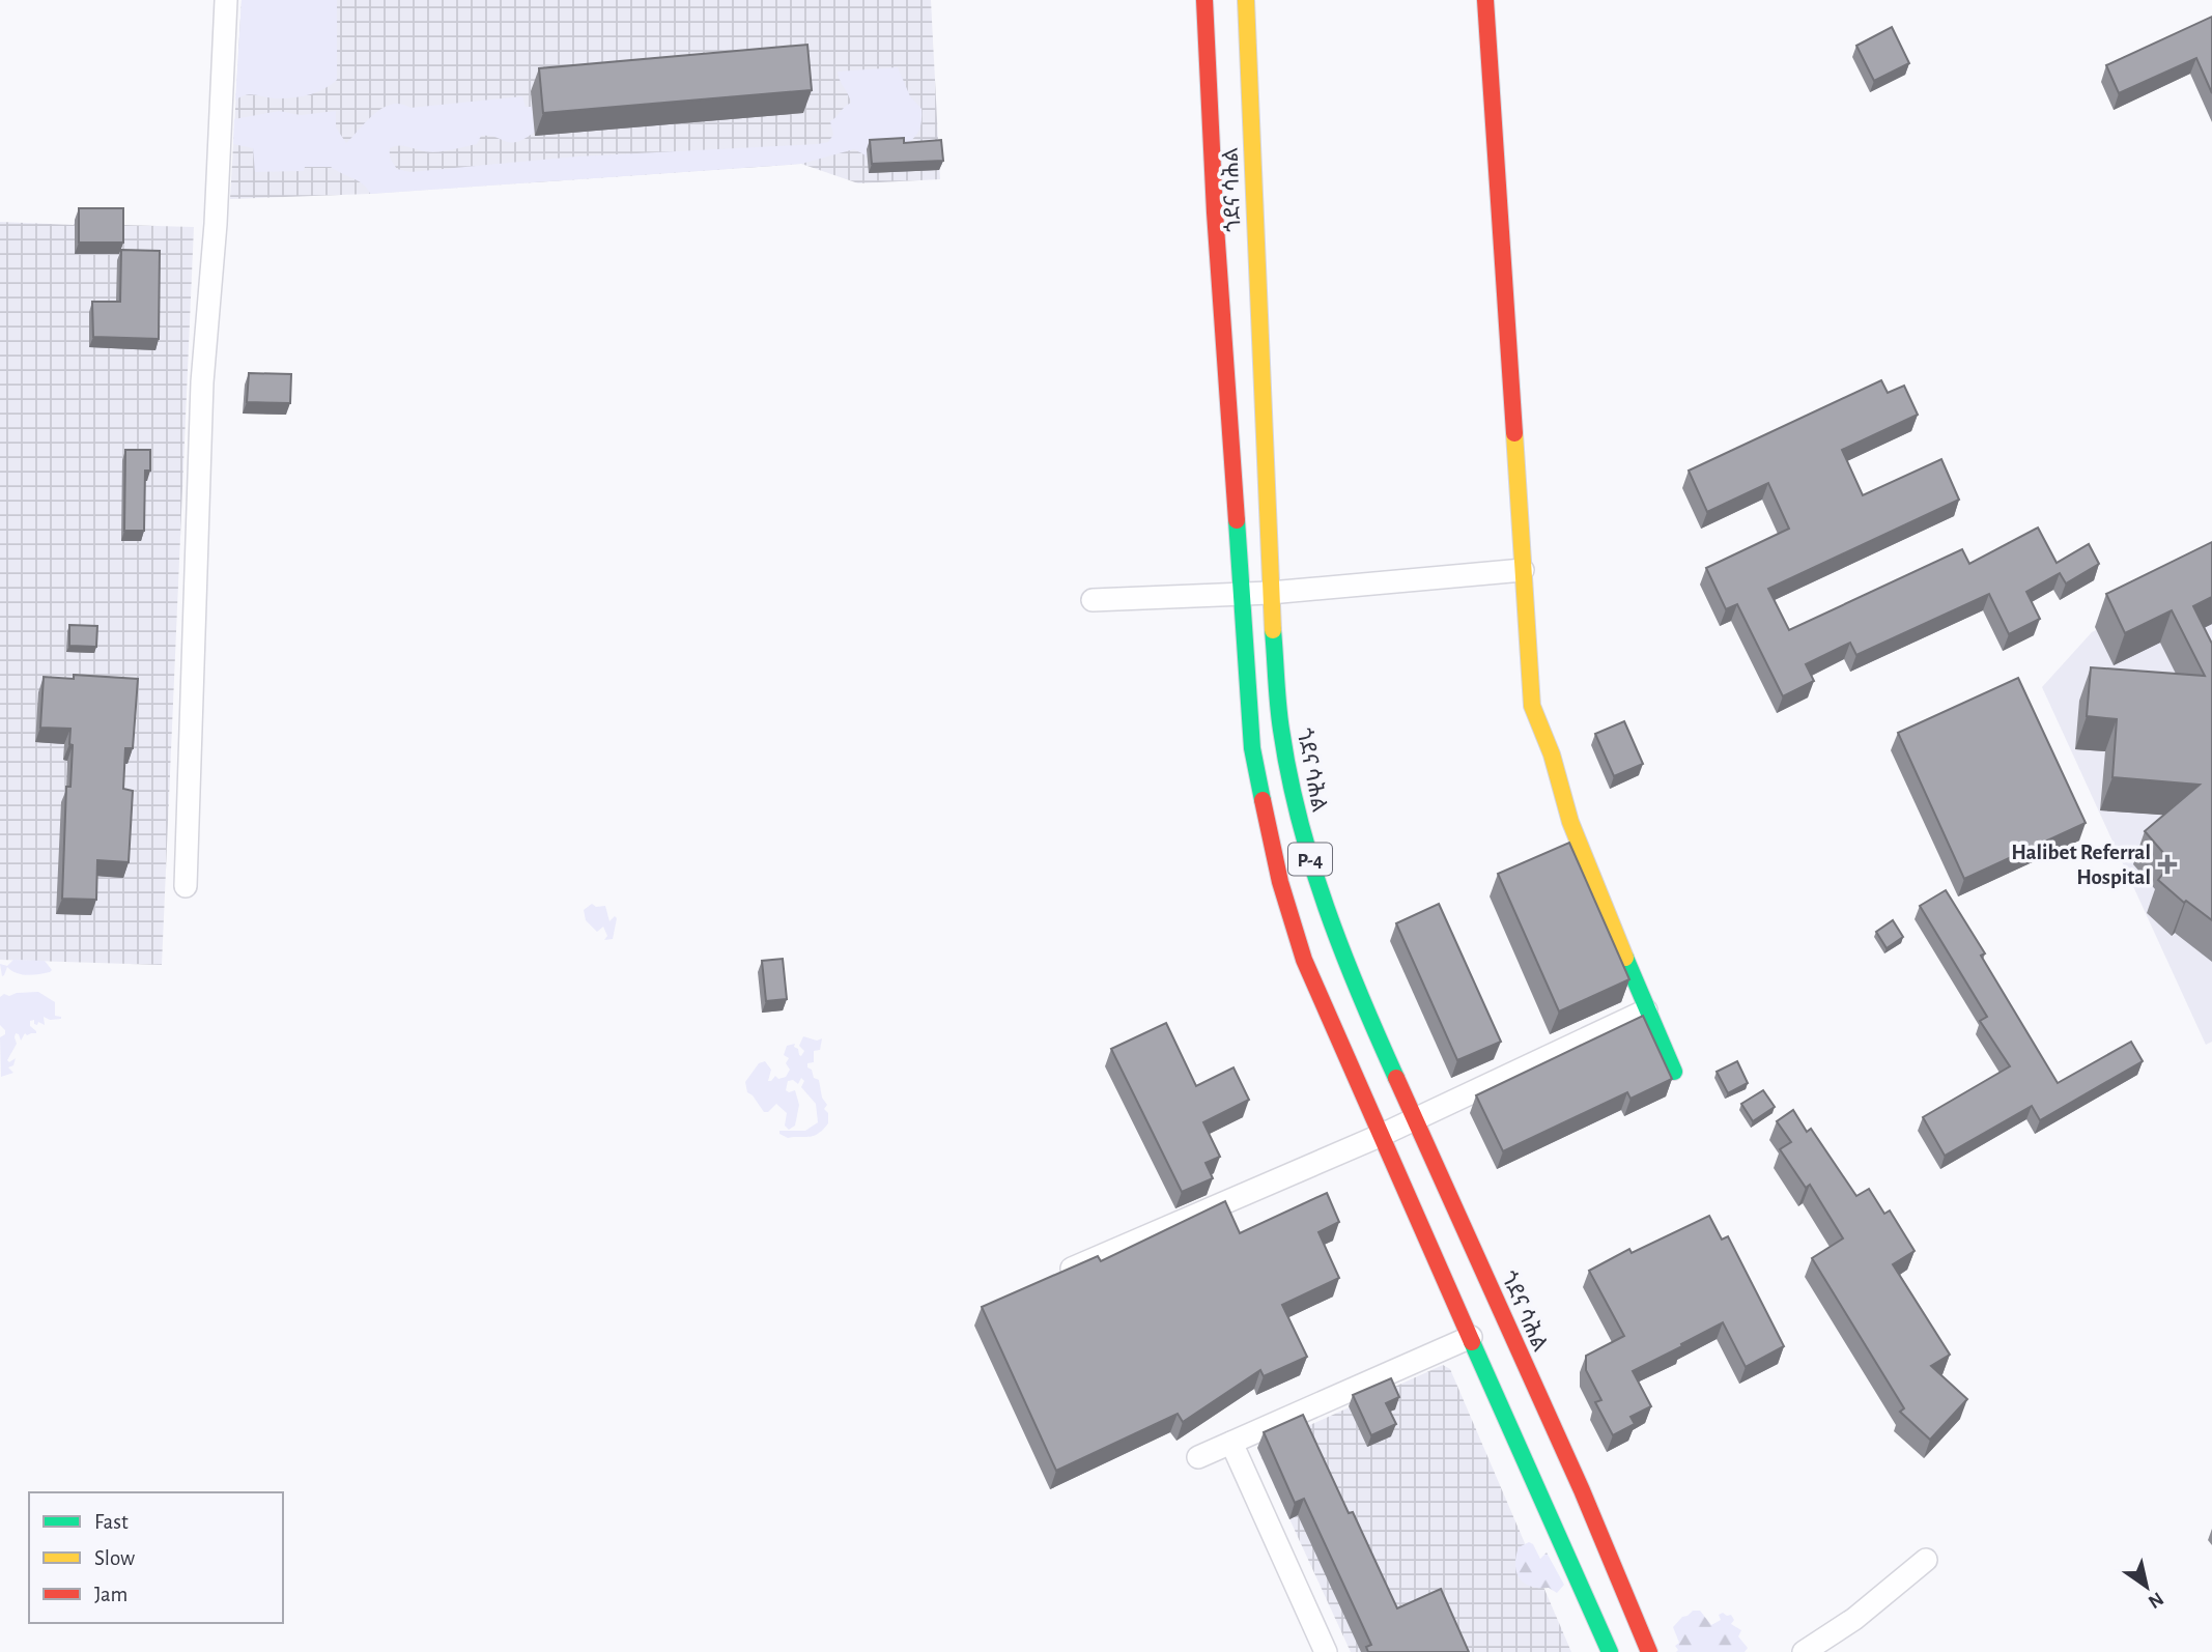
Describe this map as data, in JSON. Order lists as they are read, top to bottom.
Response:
{
  "streets": {
    "main road": ["ጎደና ሳሕል", "P-4"]
  },
  "places": {
    "health": ["Halibet Referral Hospital"]
  },
  "legend": ["Fast", "Slow", "Jam"],
  "north": "bottom right"
}
